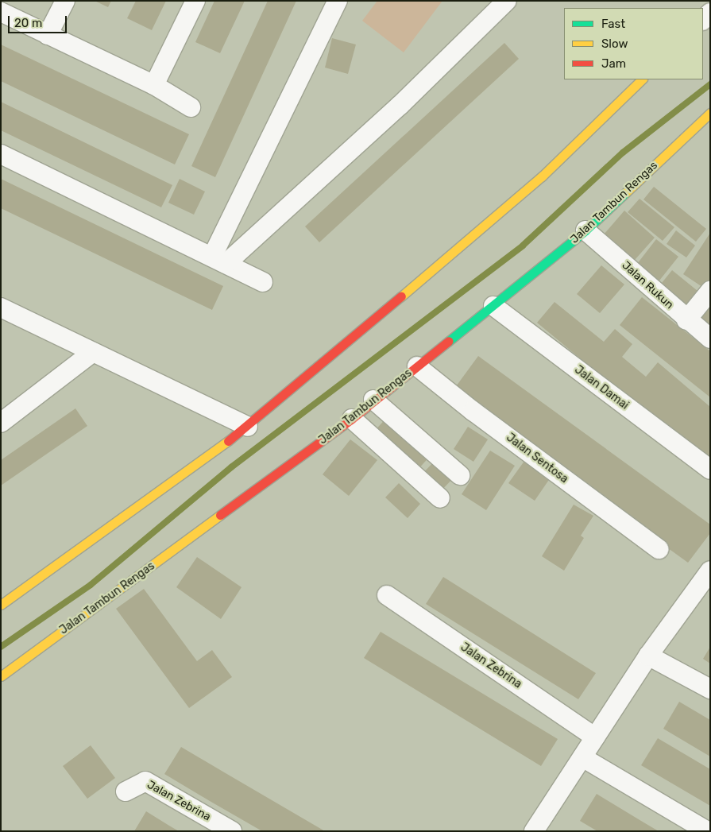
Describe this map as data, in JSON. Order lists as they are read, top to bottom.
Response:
{
  "streets": {
    "street": [
      "Jalan Tambun Rengas",
      "Jalan Rukun",
      "Jalan Damai",
      "Jalan Sentosa",
      "Jalan Zebrina"
    ]
  },
  "crossings": [
    ["Jalan Tambun Rengas", "Jalan Rukun"],
    ["Jalan Tambun Rengas", "Jalan Damai"],
    ["Jalan Tambun Rengas", "Jalan Sentosa"]
  ],
  "legend": ["Fast", "Slow", "Jam"],
  "scale_bar": "20 m"
}
